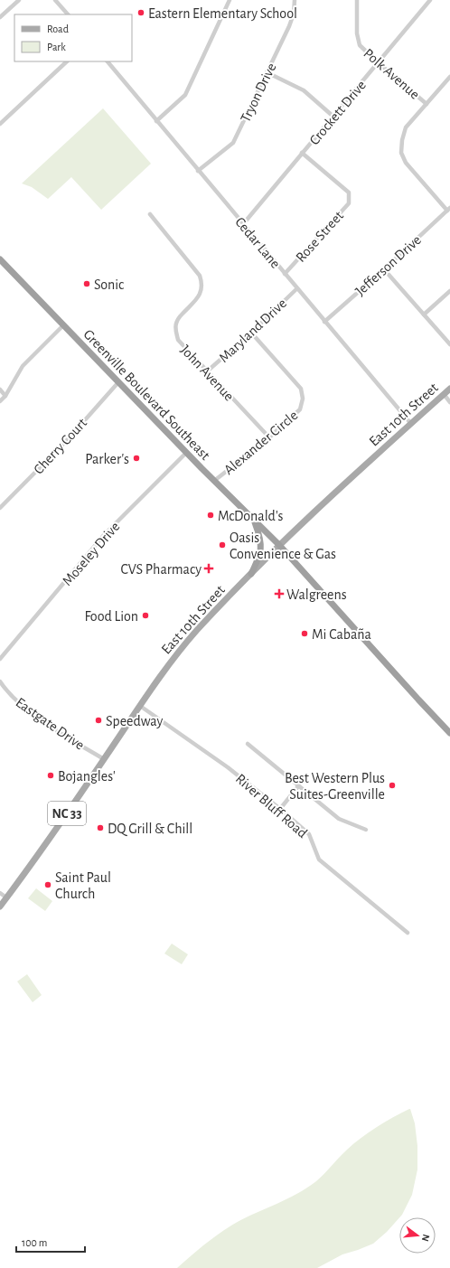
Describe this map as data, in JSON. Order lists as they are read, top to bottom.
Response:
{
  "streets": {
    "highway": ["Greenville Boulevard Southeast"],
    "main road": ["East 10th Street", "NC 33"],
    "street": [
      "Polk Avenue",
      "Tryon Drive",
      "Crockett Drive",
      "Rose Street",
      "Cedar Lane",
      "Jefferson Drive",
      "Maryland Drive",
      "John Avenue",
      "Alexander Circle",
      "Cherry Court",
      "Moseley Drive",
      "Eastgate Drive",
      "River Bluff Road"
    ]
  },
  "crossings": [
    ["Polk Avenue", "Crockett Drive"],
    ["Tryon Drive", "Cedar Lane"],
    ["Crockett Drive", "Rose Street"],
    ["Crockett Drive", "Cedar Lane"],
    ["Rose Street", "Cedar Lane"],
    ["Cedar Lane", "Jefferson Drive"],
    ["Cedar Lane", "Maryland Drive"],
    ["Cedar Lane", "East 10th Street"],
    ["Maryland Drive", "John Avenue"],
    ["Maryland Drive", "Alexander Circle"],
    ["John Avenue", "Alexander Circle"],
    ["Greenville Boulevard Southeast", "East 10th Street"],
    ["Greenville Boulevard Southeast", "Alexander Circle"],
    ["Greenville Boulevard Southeast", "Cherry Court"],
    ["Greenville Boulevard Southeast", "Moseley Drive"],
    ["East 10th Street", "Eastgate Drive"],
    ["East 10th Street", "River Bluff Road"]
  ],
  "places": {
    "other": [
      "Eastern Elementary School",
      "Sonic",
      "Parker's",
      "McDonald's",
      "Oasis Convenience & Gas",
      "Food Lion",
      "Mi Cabaña",
      "Speedway",
      "Bojangles'",
      "Best Western Plus Suites-Greenville",
      "DQ Grill & Chill",
      "Saint Paul Church"
    ],
    "health": ["CVS Pharmacy", "Walgreens"]
  },
  "legend": ["Road", "Park"],
  "scale_bar": "100 m",
  "north": "right"
}
